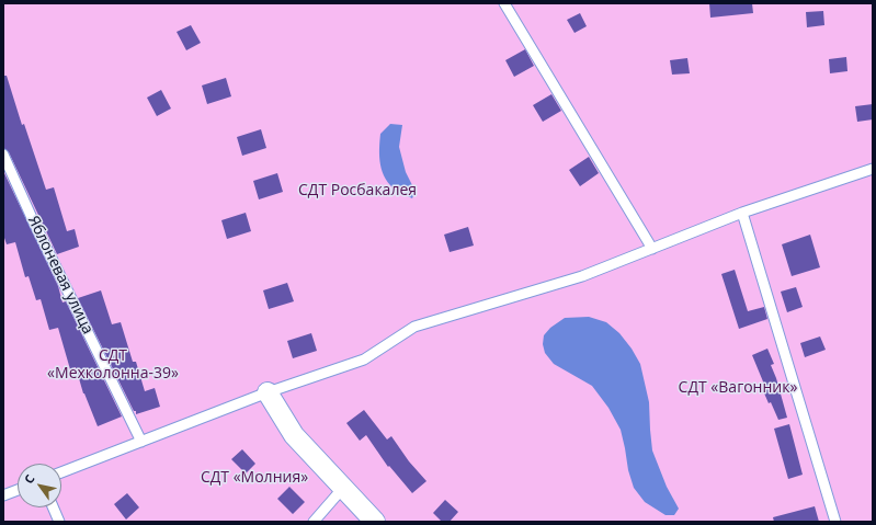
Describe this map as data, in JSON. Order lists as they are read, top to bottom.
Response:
{
  "streets": {
    "lane": ["Яблоневая улица"]
  },
  "parks": [
    "СДТ Росбакалея",
    "СДТ «Мехколонна-39»",
    "СДТ «Вагонник»",
    "СДТ «Молния»"
  ],
  "north": "top left"
}
